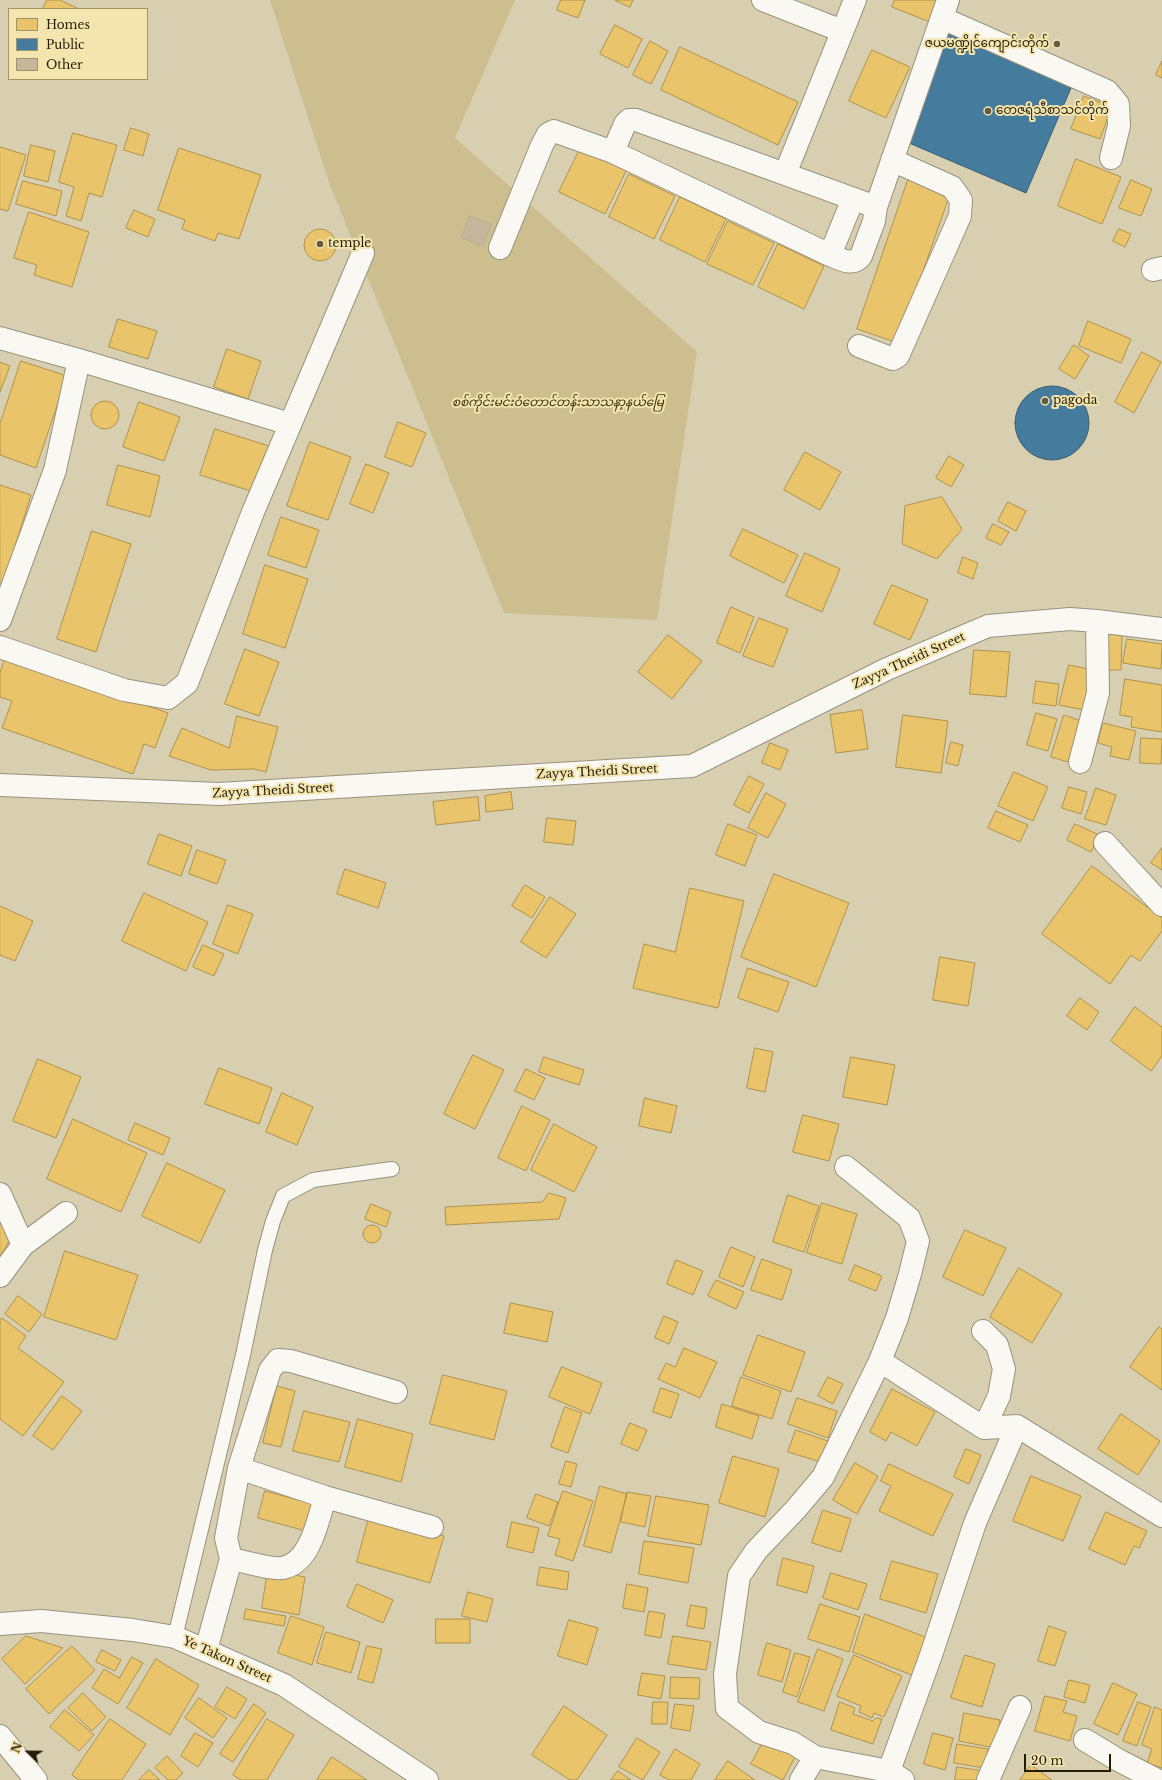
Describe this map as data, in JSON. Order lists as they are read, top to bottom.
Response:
{
  "streets": {
    "street": ["Zayya Theidi Street", "Ye Takon Street"]
  },
  "parks": ["စစ်ကိုင်းမင်းဝံတောင်တန်းသာသနာ့နယ်မြေ"],
  "places": [
    "ဇယမဏ္ဍိုင်ကျောင်းတိုက်",
    "တေဇရံသီစာသင်တိုက်",
    "temple",
    "pagoda"
  ],
  "legend": ["Homes", "Public", "Other"],
  "scale_bar": "20 m",
  "north": "left"
}
